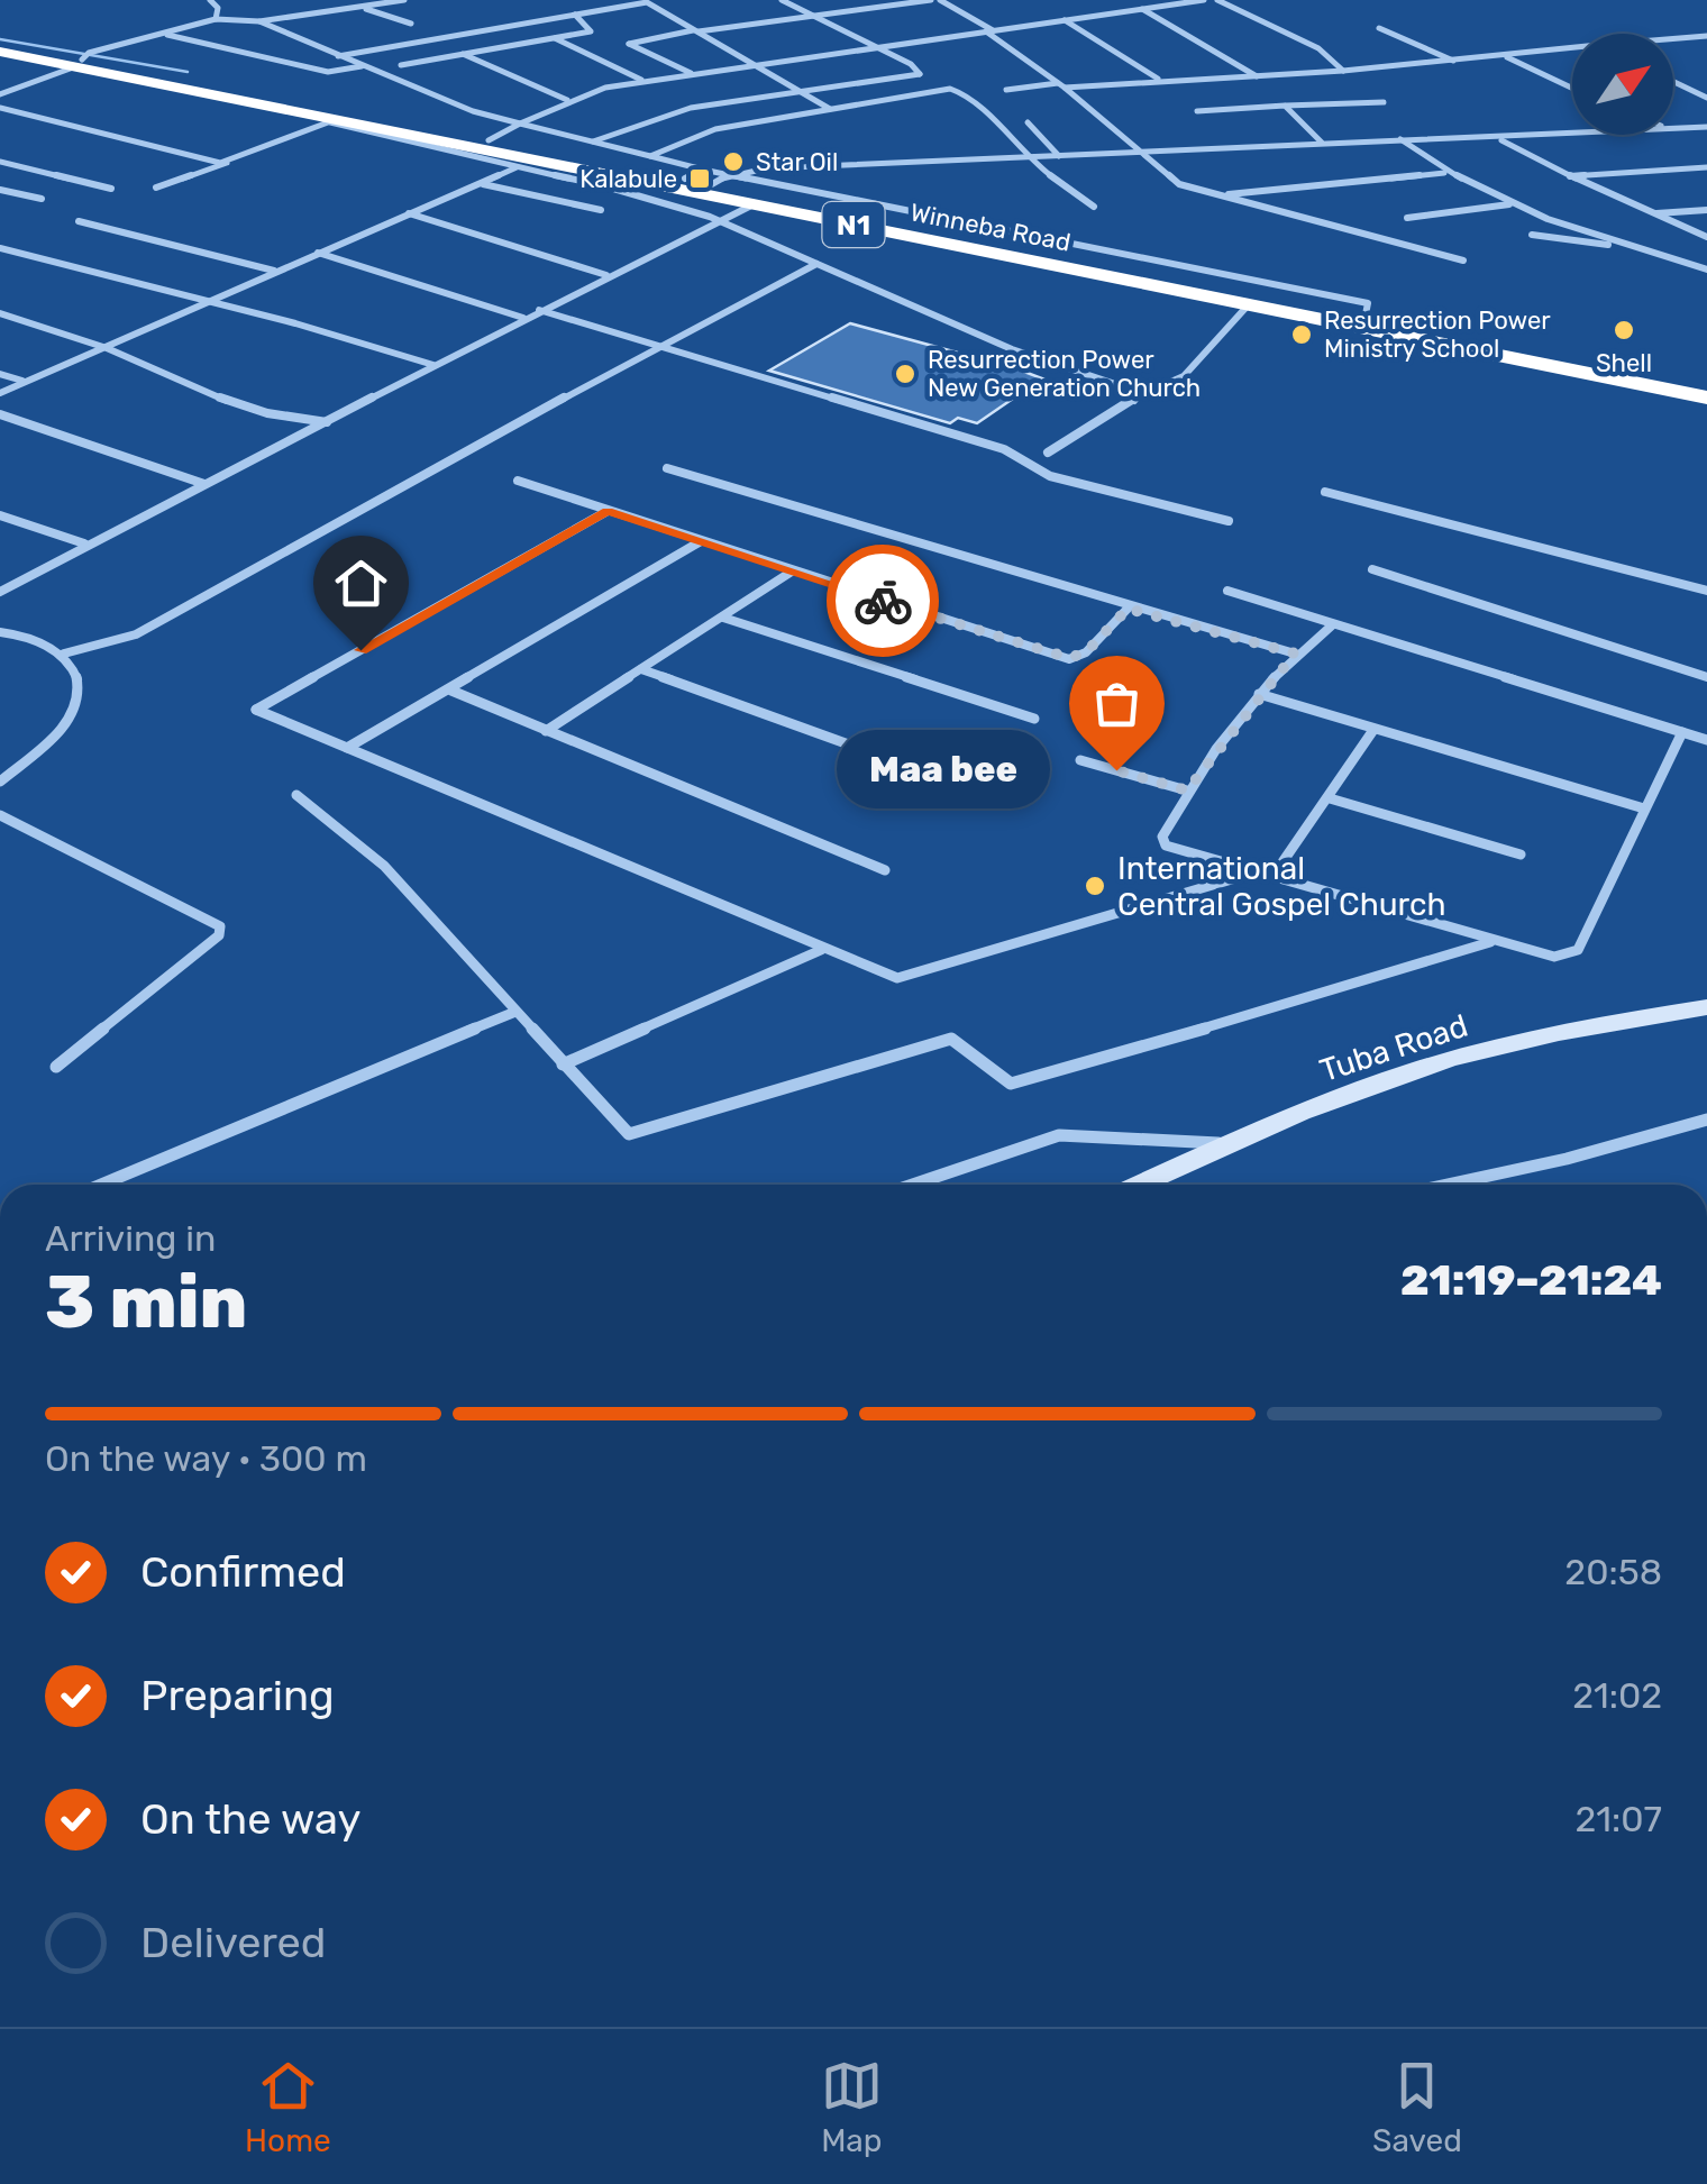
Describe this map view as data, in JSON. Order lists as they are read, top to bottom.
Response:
{
  "streets": {
    "highway": ["N1", "Winneba Road"],
    "street": ["Tuba Road"]
  },
  "places": {
    "other": [
      "Star Oil",
      "Shell",
      "Resurrection Power Ministry School",
      "Resurrection Power New Generation Church",
      "Maa bee",
      "International Central Gospel Church"
    ],
    "transit": ["Kalabule"]
  },
  "north": "top right",
  "page": {
    "bubble": "Maa bee",
    "heading": ["3 min", "Arriving in", "21:19–21:24"],
    "bar": "On the way · 300 m",
    "list": [
      ["Confirmed", "20:58"],
      ["Preparing", "21:02"],
      ["On the way", "21:07"],
      "Delivered"
    ],
    "tabs": ["Home", "Map", "Saved"]
  }
}
